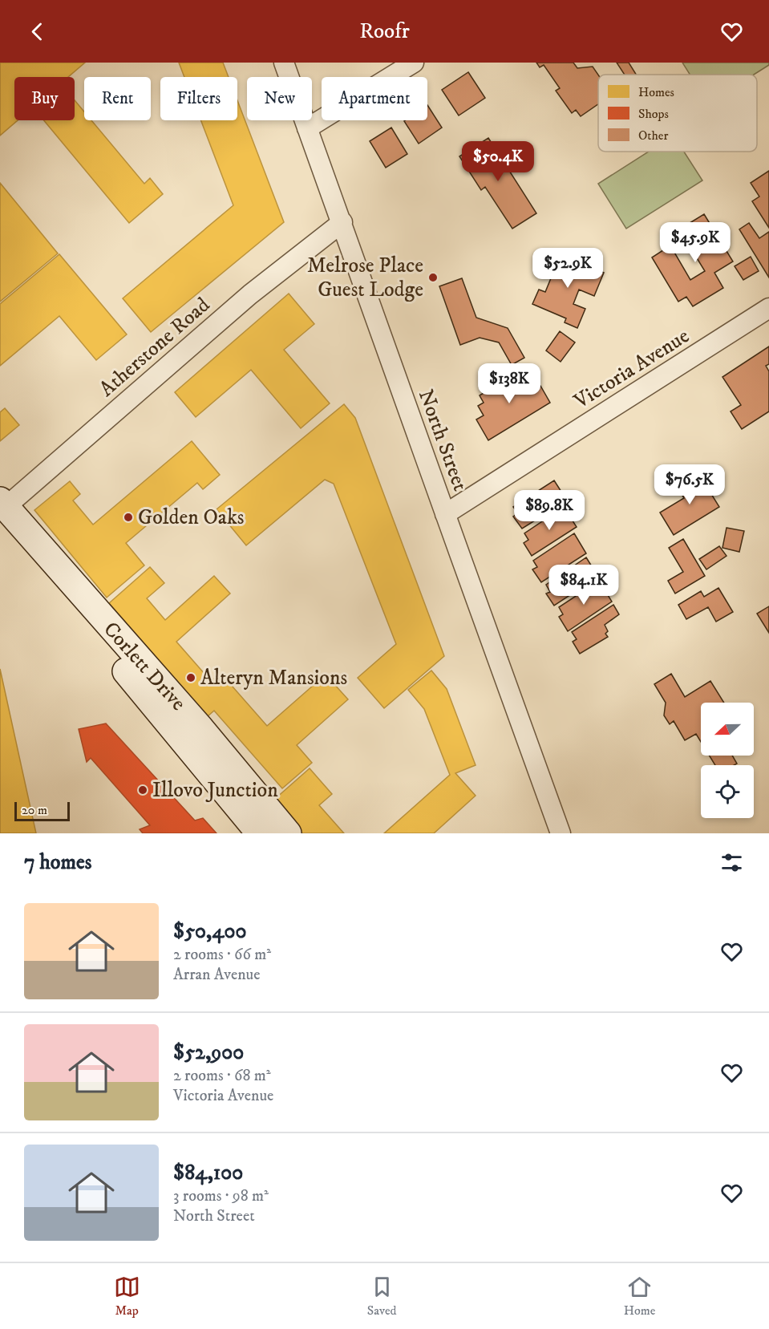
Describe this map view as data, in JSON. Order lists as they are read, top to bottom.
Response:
{
  "streets": {
    "main road": ["Corlett Drive"],
    "street": ["Atherstone Road", "Victoria Avenue", "North Street"]
  },
  "crossings": [
    ["Atherstone Road", "North Street"],
    ["Atherstone Road", "Corlett Drive"],
    ["Victoria Avenue", "North Street"]
  ],
  "places": [
    "Melrose Place Guest Lodge",
    "Golden Oaks",
    "Alteryn Mansions",
    "Illovo Junction"
  ],
  "legend": ["Homes", "Shops", "Other"],
  "scale_bar": "20 m",
  "north": "left",
  "page": {
    "header": "Roofr",
    "chip": [
      "Buy",
      "Rent",
      "Filters",
      "New",
      "Apartment"
    ],
    "price": [
      "$50.4K",
      "$45.9K",
      "$52.9K",
      "$138K",
      "$76.5K",
      "$89.8K",
      "$84.1K"
    ],
    "scale": "20 m",
    "heading": "7 homes",
    "list": [
      {
        "name": "$50,400",
        "note": "2 rooms · 66 m² · Arran Avenue"
      },
      {
        "name": "$52,900",
        "note": "2 rooms · 68 m² · Victoria Avenue"
      },
      {
        "name": "$84,100",
        "note": "3 rooms · 98 m² · North Street"
      }
    ],
    "tabs": ["Map", "Saved", "Home"]
  }
}
